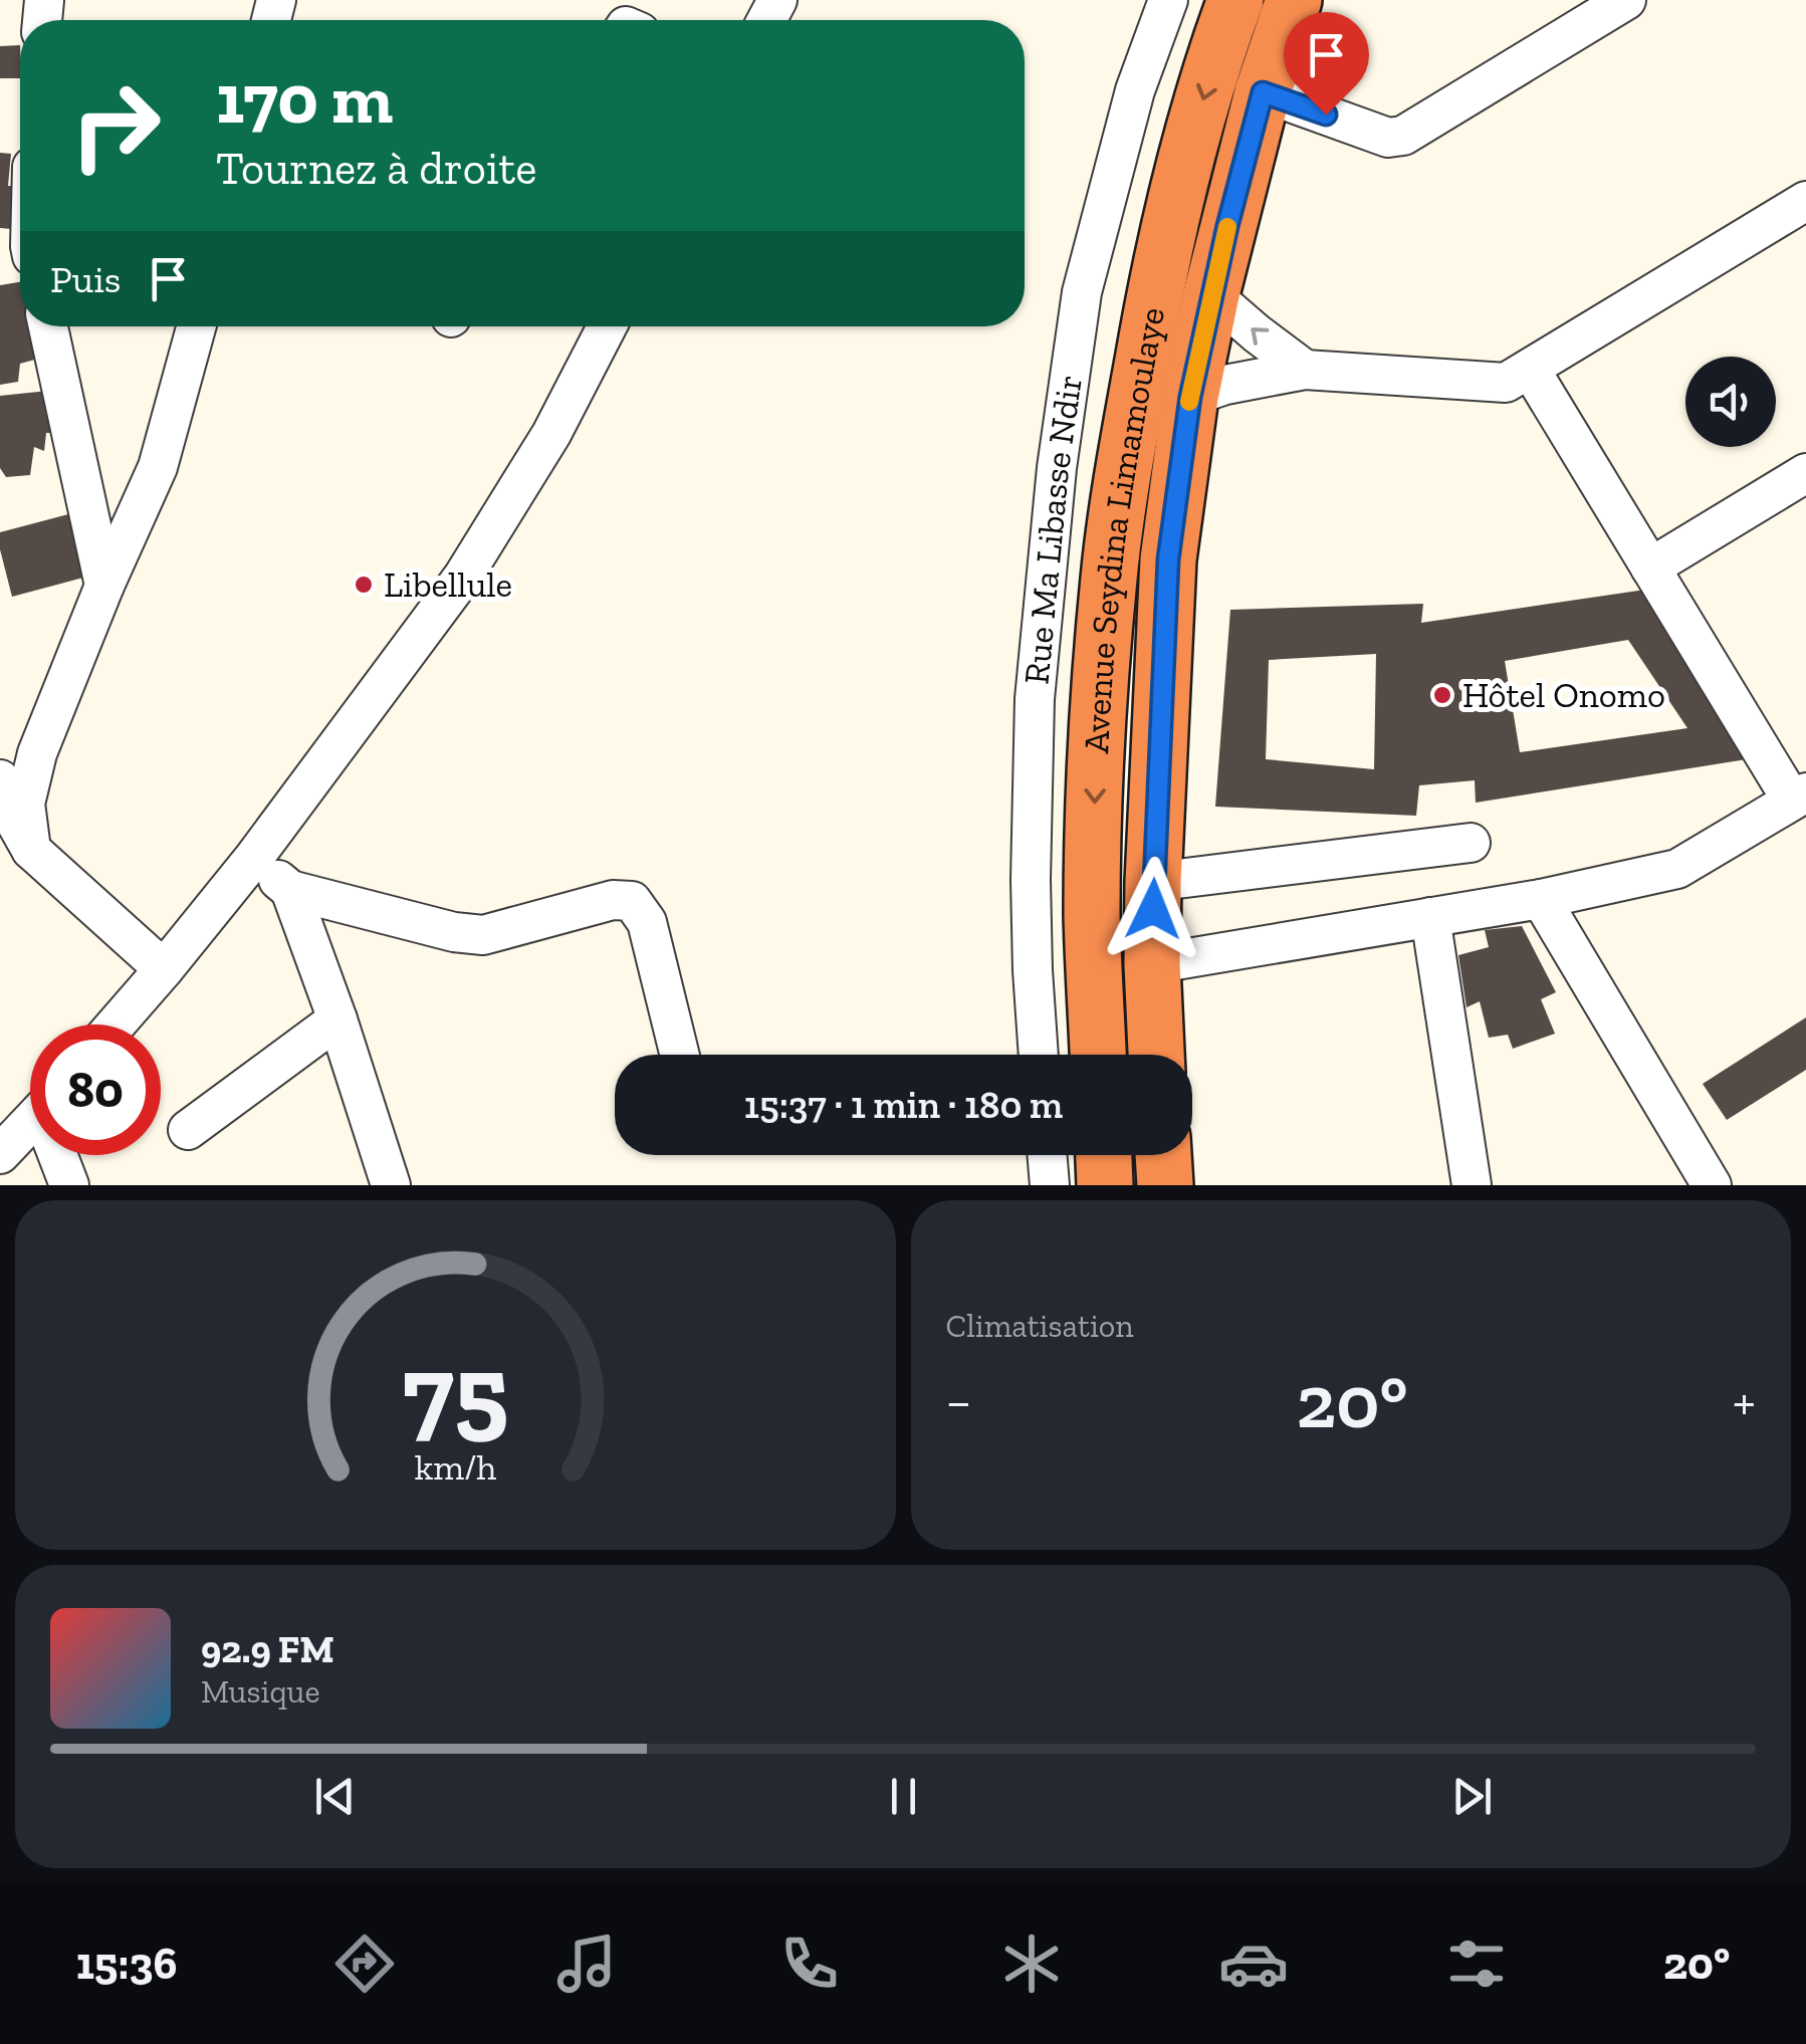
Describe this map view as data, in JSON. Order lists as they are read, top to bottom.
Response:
{
  "streets": {
    "highway": ["Avenue Seydina Limamoulaye"],
    "street": ["Rue Ma Libasse Ndir"]
  },
  "places": ["Libellule", "Hôtel Onomo"],
  "page": {
    "turn": ["170 m", "Tournez à droite"],
    "then": "Puis",
    "limit": "80",
    "trip": "15:37 · 1 min · 180 m",
    "tile": "Climatisation",
    "heat": ["−", "20°", "+"],
    "song": ["92.9 FM", "Musique"],
    "tabs": ["15:36", "20°"],
    "gauge": ["75", "km/h"]
  }
}
